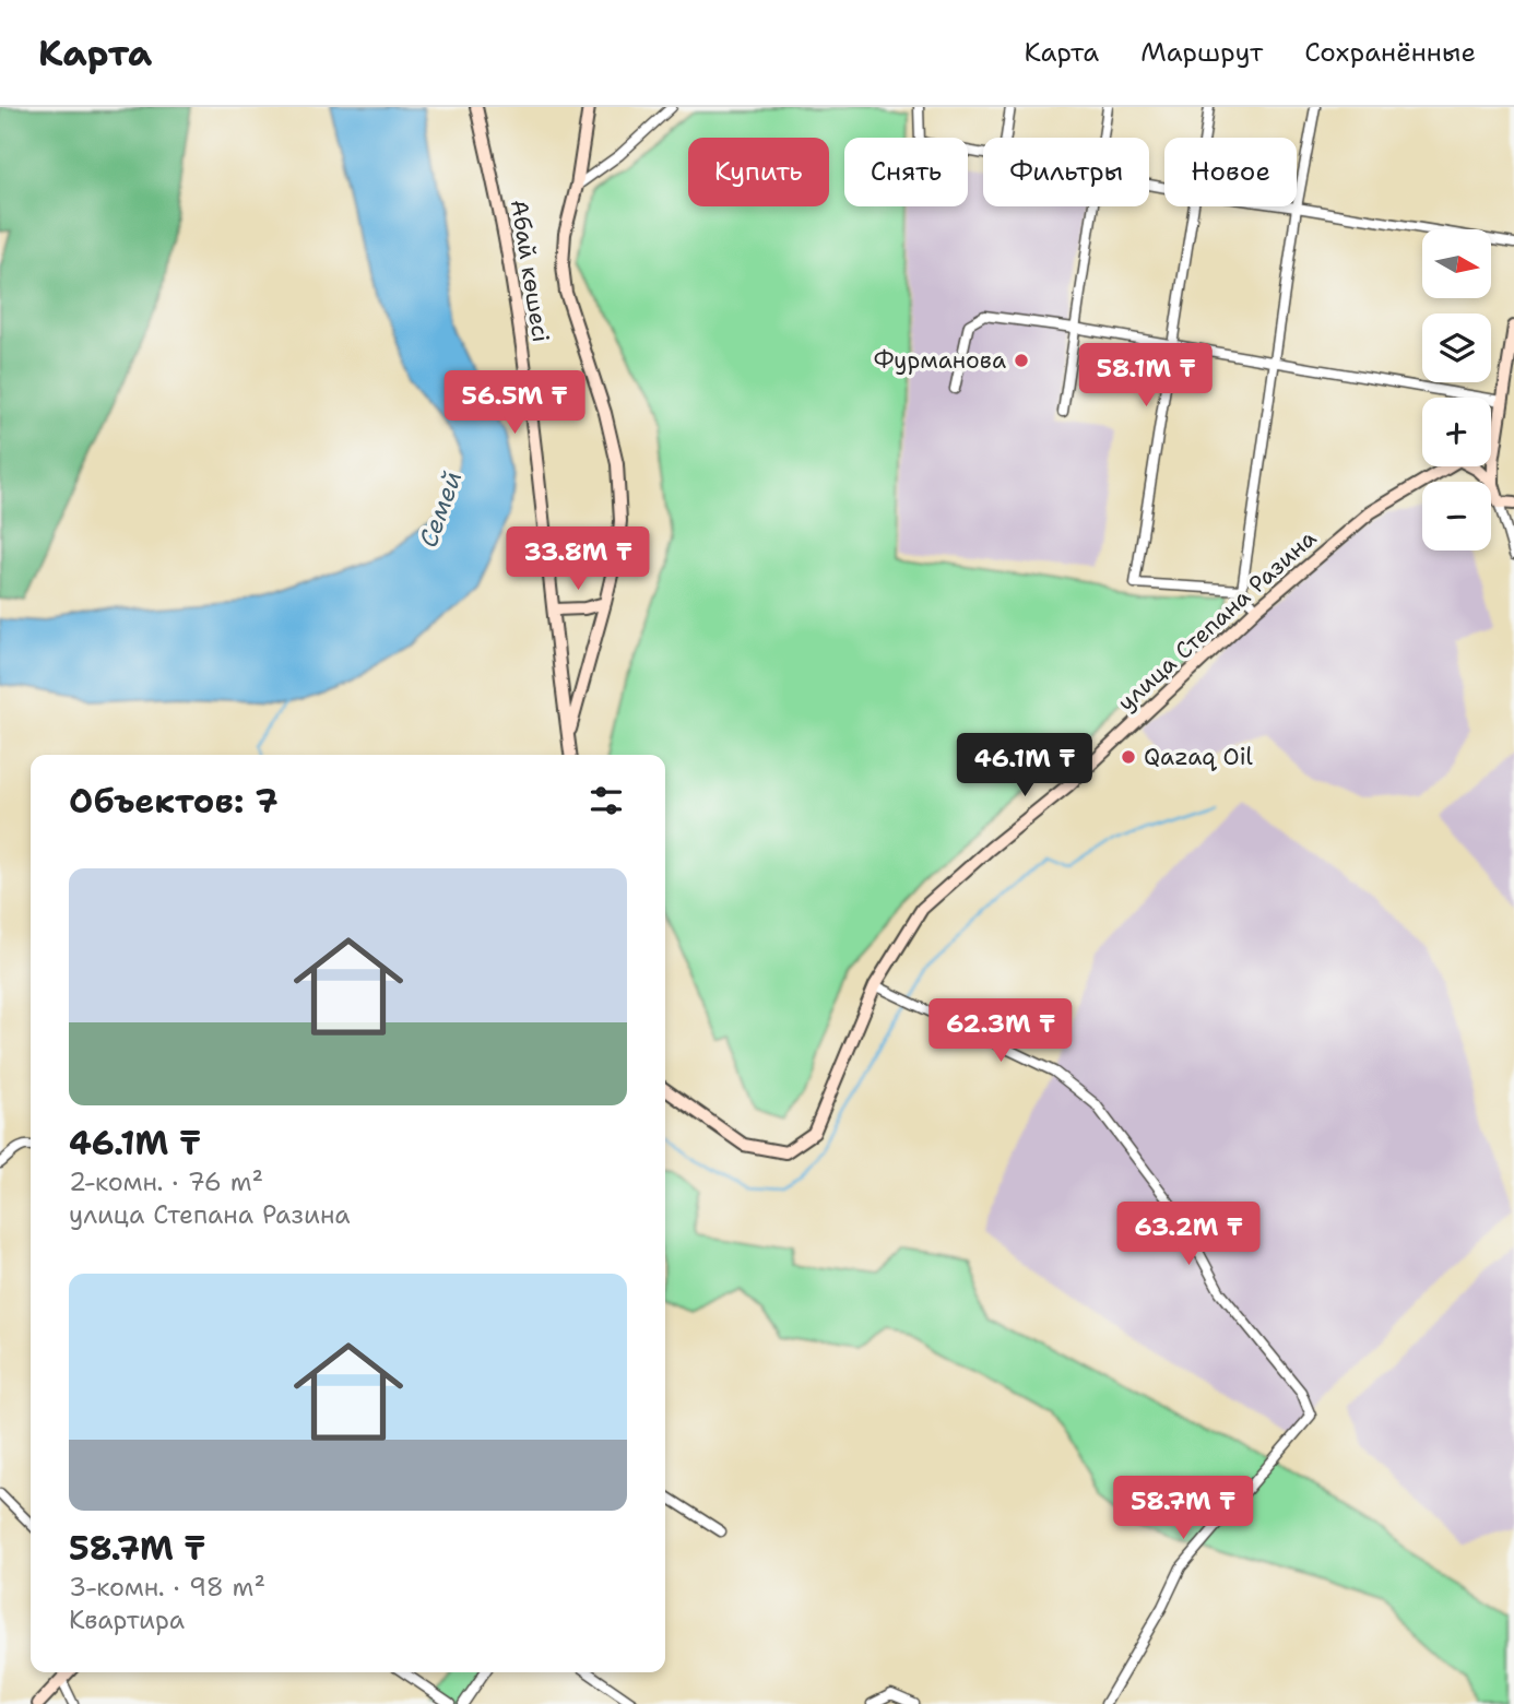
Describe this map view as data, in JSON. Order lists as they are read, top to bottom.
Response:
{
  "streets": {
    "main road": ["Абай көшесі", "улица Степана Разина"]
  },
  "water": ["Семей"],
  "places": ["Фурманова", "Qazaq Oil"],
  "north": "right",
  "page": {
    "header": "Карта",
    "nav": ["Карта", "Маршрут", "Сохранённые"],
    "chip": [
      "Купить",
      "Снять",
      "Фильтры",
      "Новое"
    ],
    "map_buttons": ["+", "−"],
    "price": [
      "58.1M ₸",
      "56.5M ₸",
      "33.8M ₸",
      "46.1M ₸",
      "62.3M ₸",
      "63.2M ₸",
      "58.7M ₸"
    ],
    "heading": "Объектов: 7",
    "list": [
      {
        "name": "46.1M ₸",
        "note": "2-комн. · 76 m² · улица Степана Разина"
      },
      {
        "name": "58.7M ₸",
        "note": "3-комн. · 98 m² · Квартира"
      }
    ]
  }
}
